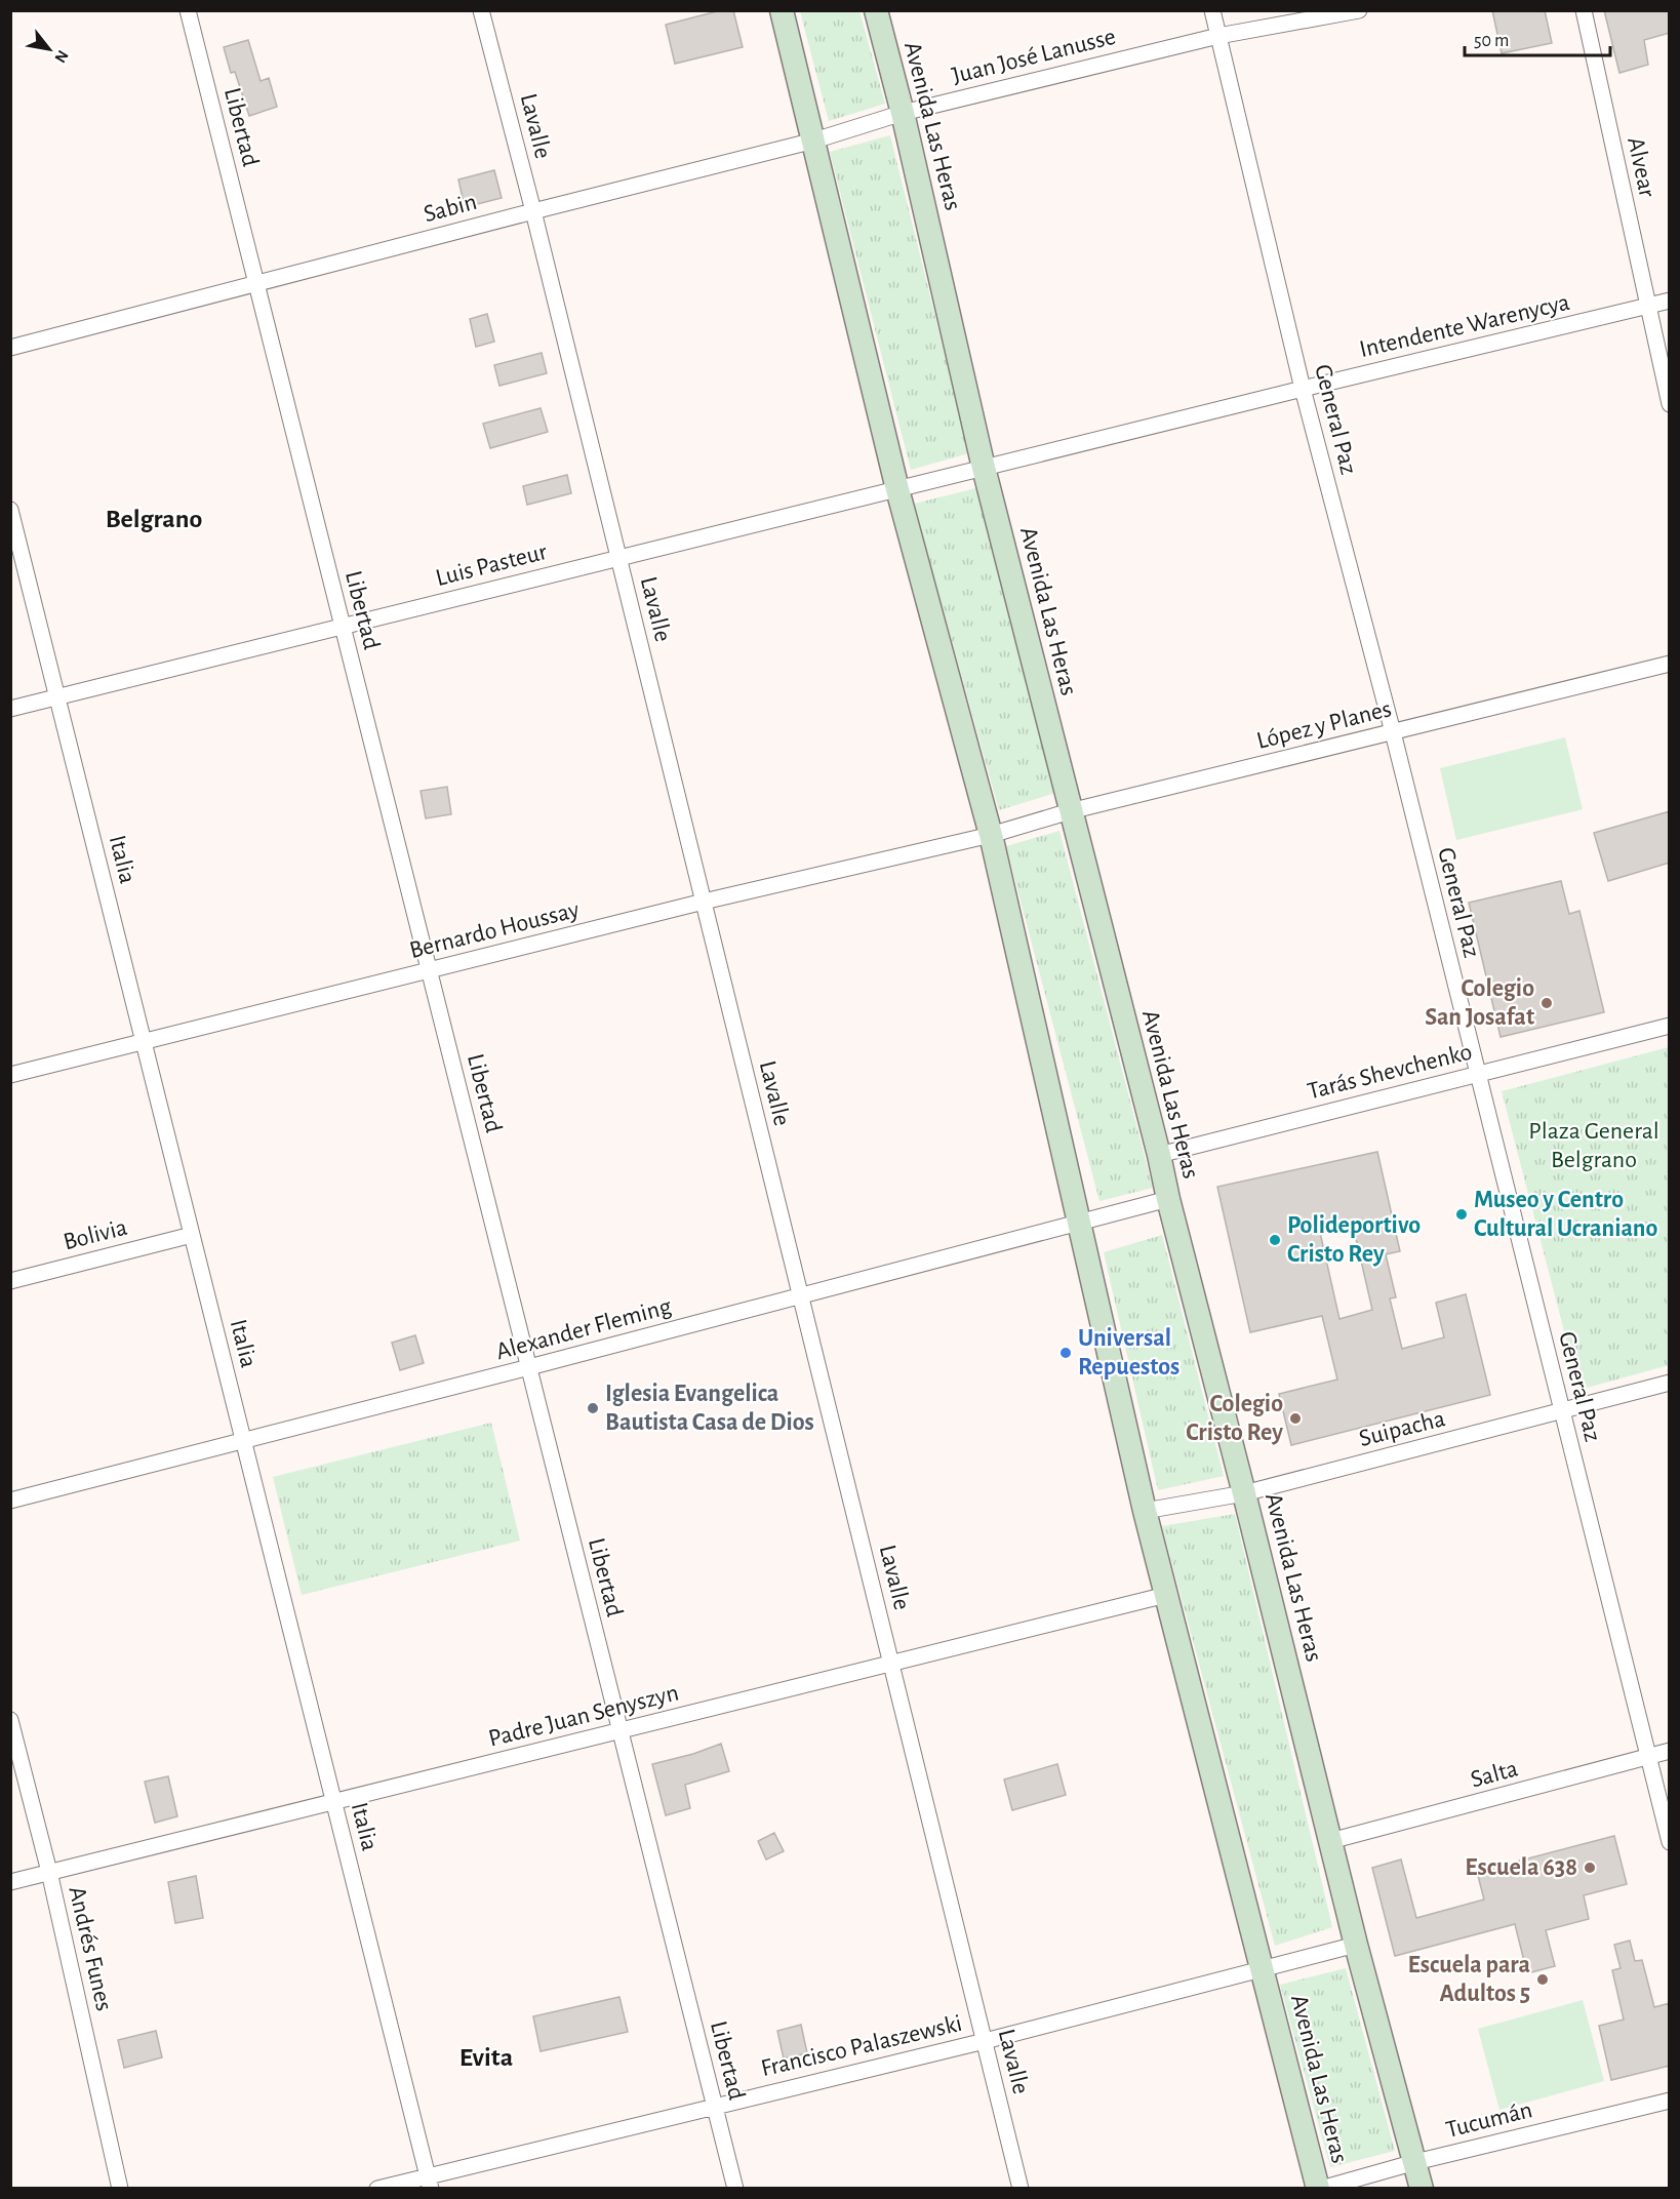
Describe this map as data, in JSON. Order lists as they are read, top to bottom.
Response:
{
  "streets": {
    "main road": ["Avenida Las Heras"],
    "street": [
      "Juan José Lanusse",
      "Lavalle",
      "Libertad",
      "Alvear",
      "Sabin",
      "Intendente Warenycya",
      "General Paz",
      "Luis Pasteur",
      "López y Planes",
      "Italia",
      "Bernardo Houssay",
      "Tarás Shevchenko",
      "Bolivia",
      "Alexander Fleming",
      "Suipacha",
      "Padre Juan Senyszyn",
      "Salta",
      "Andrés Funes",
      "Francisco Palaszewski",
      "Tucumán"
    ]
  },
  "crossings": [
    ["Juan José Lanusse", "Avenida Las Heras"],
    ["Juan José Lanusse", "Sabin"],
    ["Juan José Lanusse", "General Paz"],
    ["Lavalle", "Sabin"],
    ["Lavalle", "Luis Pasteur"],
    ["Lavalle", "Bernardo Houssay"],
    ["Lavalle", "Alexander Fleming"],
    ["Lavalle", "Padre Juan Senyszyn"],
    ["Lavalle", "Francisco Palaszewski"],
    ["Avenida Las Heras", "Sabin"],
    ["Avenida Las Heras", "Intendente Warenycya"],
    ["Avenida Las Heras", "Luis Pasteur"],
    ["Avenida Las Heras", "López y Planes"],
    ["Avenida Las Heras", "Bernardo Houssay"],
    ["Avenida Las Heras", "Tarás Shevchenko"],
    ["Avenida Las Heras", "Alexander Fleming"],
    ["Avenida Las Heras", "Suipacha"],
    ["Avenida Las Heras", "Padre Juan Senyszyn"],
    ["Avenida Las Heras", "Salta"],
    ["Avenida Las Heras", "Francisco Palaszewski"],
    ["Avenida Las Heras", "Tucumán"],
    ["Libertad", "Sabin"],
    ["Libertad", "Luis Pasteur"],
    ["Libertad", "Bernardo Houssay"],
    ["Libertad", "Alexander Fleming"],
    ["Libertad", "Padre Juan Senyszyn"],
    ["Libertad", "Francisco Palaszewski"],
    ["Alvear", "Intendente Warenycya"],
    ["Intendente Warenycya", "General Paz"],
    ["Intendente Warenycya", "Luis Pasteur"],
    ["General Paz", "López y Planes"],
    ["General Paz", "Tarás Shevchenko"],
    ["General Paz", "Suipacha"],
    ["General Paz", "Salta"],
    ["Luis Pasteur", "Italia"],
    ["López y Planes", "Bernardo Houssay"],
    ["Italia", "Bernardo Houssay"],
    ["Italia", "Bolivia"],
    ["Italia", "Alexander Fleming"],
    ["Italia", "Padre Juan Senyszyn"],
    ["Italia", "Francisco Palaszewski"],
    ["Padre Juan Senyszyn", "Andrés Funes"]
  ],
  "districts": ["Belgrano", "Evita"],
  "parks": ["Plaza General Belgrano"],
  "places": [
    "Colegio San Josafat",
    "Museo y Centro Cultural Ucraniano",
    "Polideportivo Cristo Rey",
    "Universal Repuestos",
    "Iglesia Evangelica Bautista Casa de Dios",
    "Colegio Cristo Rey",
    "Escuela 638",
    "Escuela para Adultos 5"
  ],
  "scale_bar": "50 m",
  "north": "bottom right"
}
